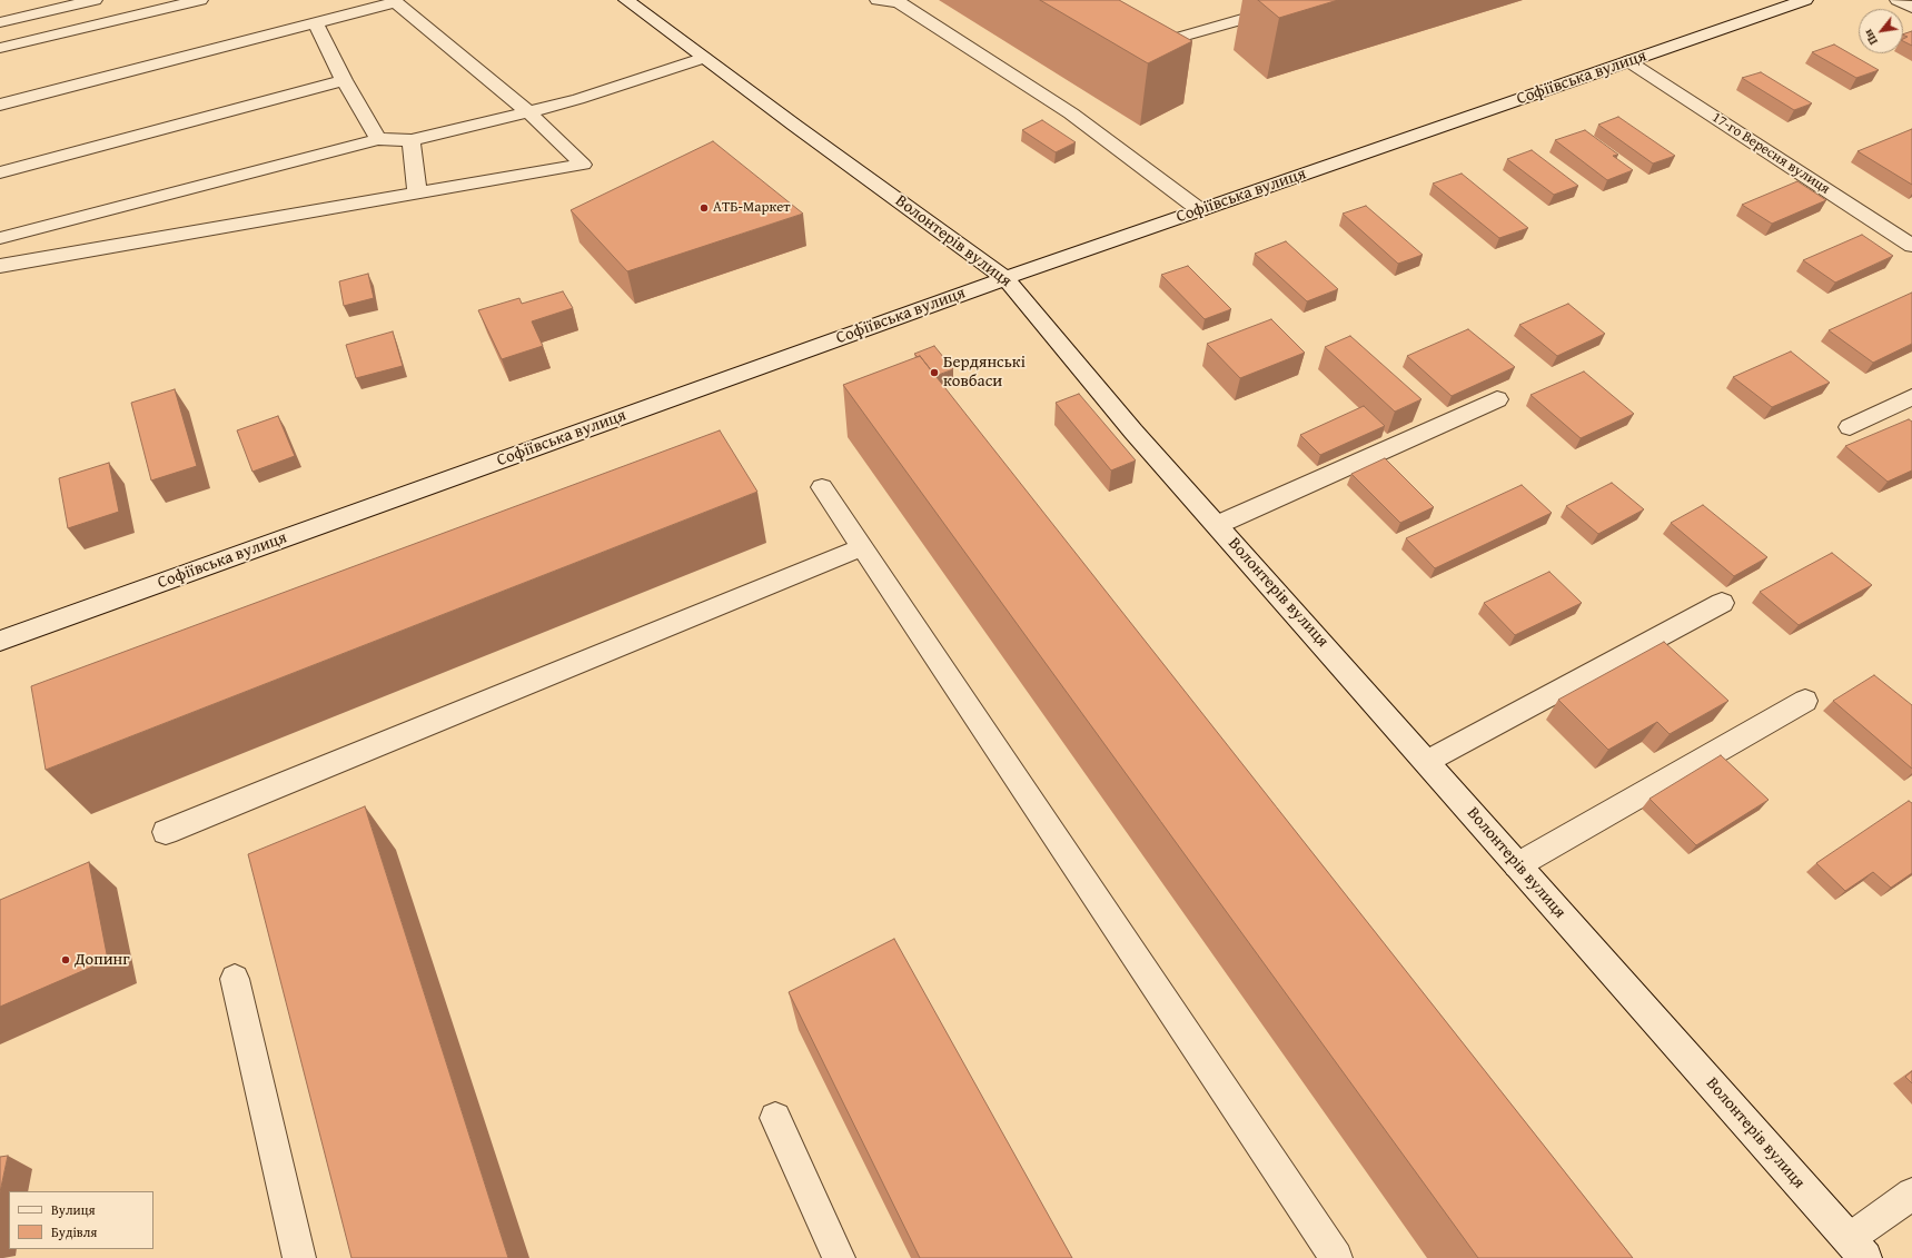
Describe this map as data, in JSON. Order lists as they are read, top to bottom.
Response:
{
  "streets": {
    "street": ["Софіївська вулиця", "17-го Вересня вулиця", "Волонтерів вулиця"]
  },
  "crossings": [
    ["Софіївська вулиця", "17-го Вересня вулиця"],
    ["Софіївська вулиця", "Волонтерів вулиця"]
  ],
  "places": ["АТБ-Маркет", "Бердянські ковбаси", "Допинг"],
  "legend": ["Вулиця", "Будівля"],
  "north": "bottom left"
}
